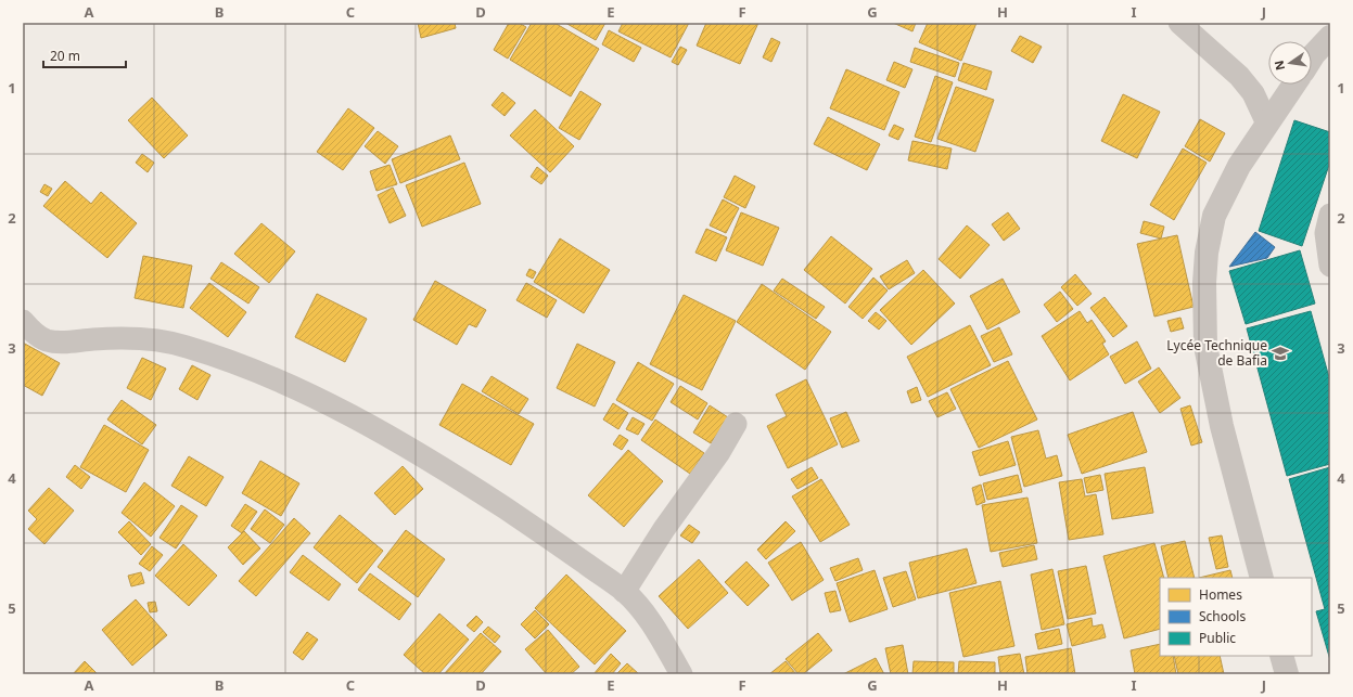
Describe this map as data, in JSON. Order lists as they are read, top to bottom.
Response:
{
  "places": {
    "school or university": ["Lycée Technique de Bafia"]
  },
  "legend": ["Homes", "Schools", "Public"],
  "scale_bar": "20 m",
  "north": "left",
  "grid": {
    "columns": [
      "A",
      "B",
      "C",
      "D",
      "E",
      "F",
      "G",
      "H",
      "I",
      "J"
    ],
    "rows": [
      "1",
      "2",
      "3",
      "4",
      "5"
    ]
  }
}
